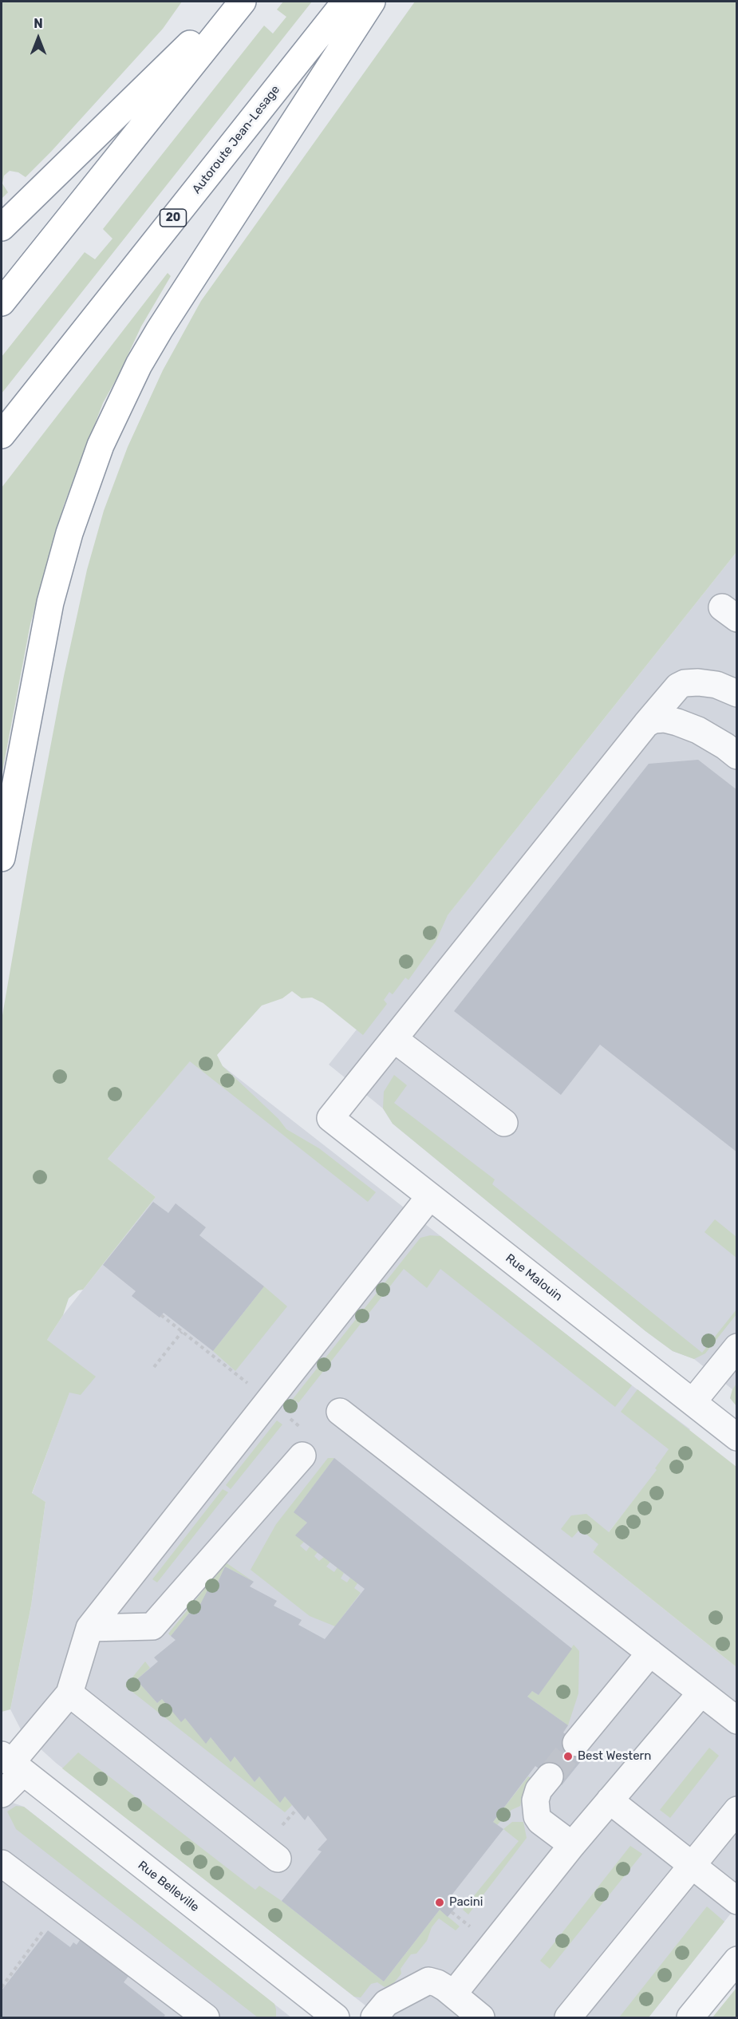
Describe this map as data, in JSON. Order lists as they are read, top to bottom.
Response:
{
  "streets": {
    "highway": ["Autoroute Jean-Lesage", "20"],
    "street": ["Rue Malouin", "Rue Belleville"]
  },
  "places": ["Best Western", "Pacini"],
  "north": "top"
}
